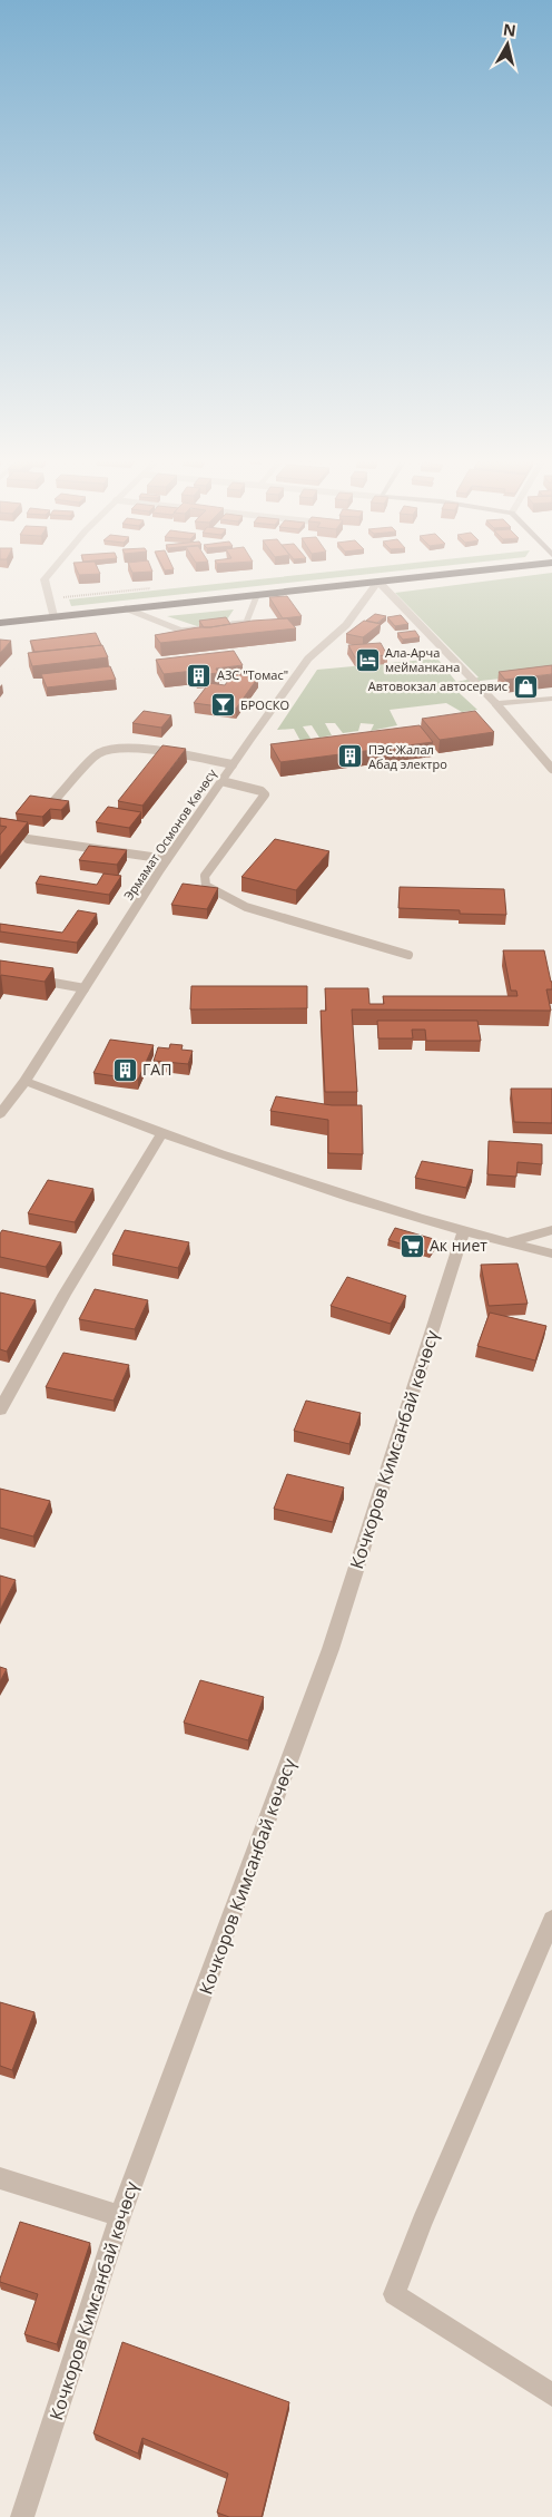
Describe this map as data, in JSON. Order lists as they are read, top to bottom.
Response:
{
  "streets": {
    "street": ["Эрмамат Осмонов Көчөсү", "Кочкоров Кимсанбай көчөсү"]
  },
  "places": {
    "hotel": ["Ала-Арча мейманкана"],
    "building": ["АЗС \"Томас\"", "ПЭС Жалал Абад электро", "ГАП"],
    "shop": ["Автовокзал автосервис"],
    "bar": ["БРОСКО"],
    "supermarket": ["Ак ниет"]
  },
  "north": "top"
}
